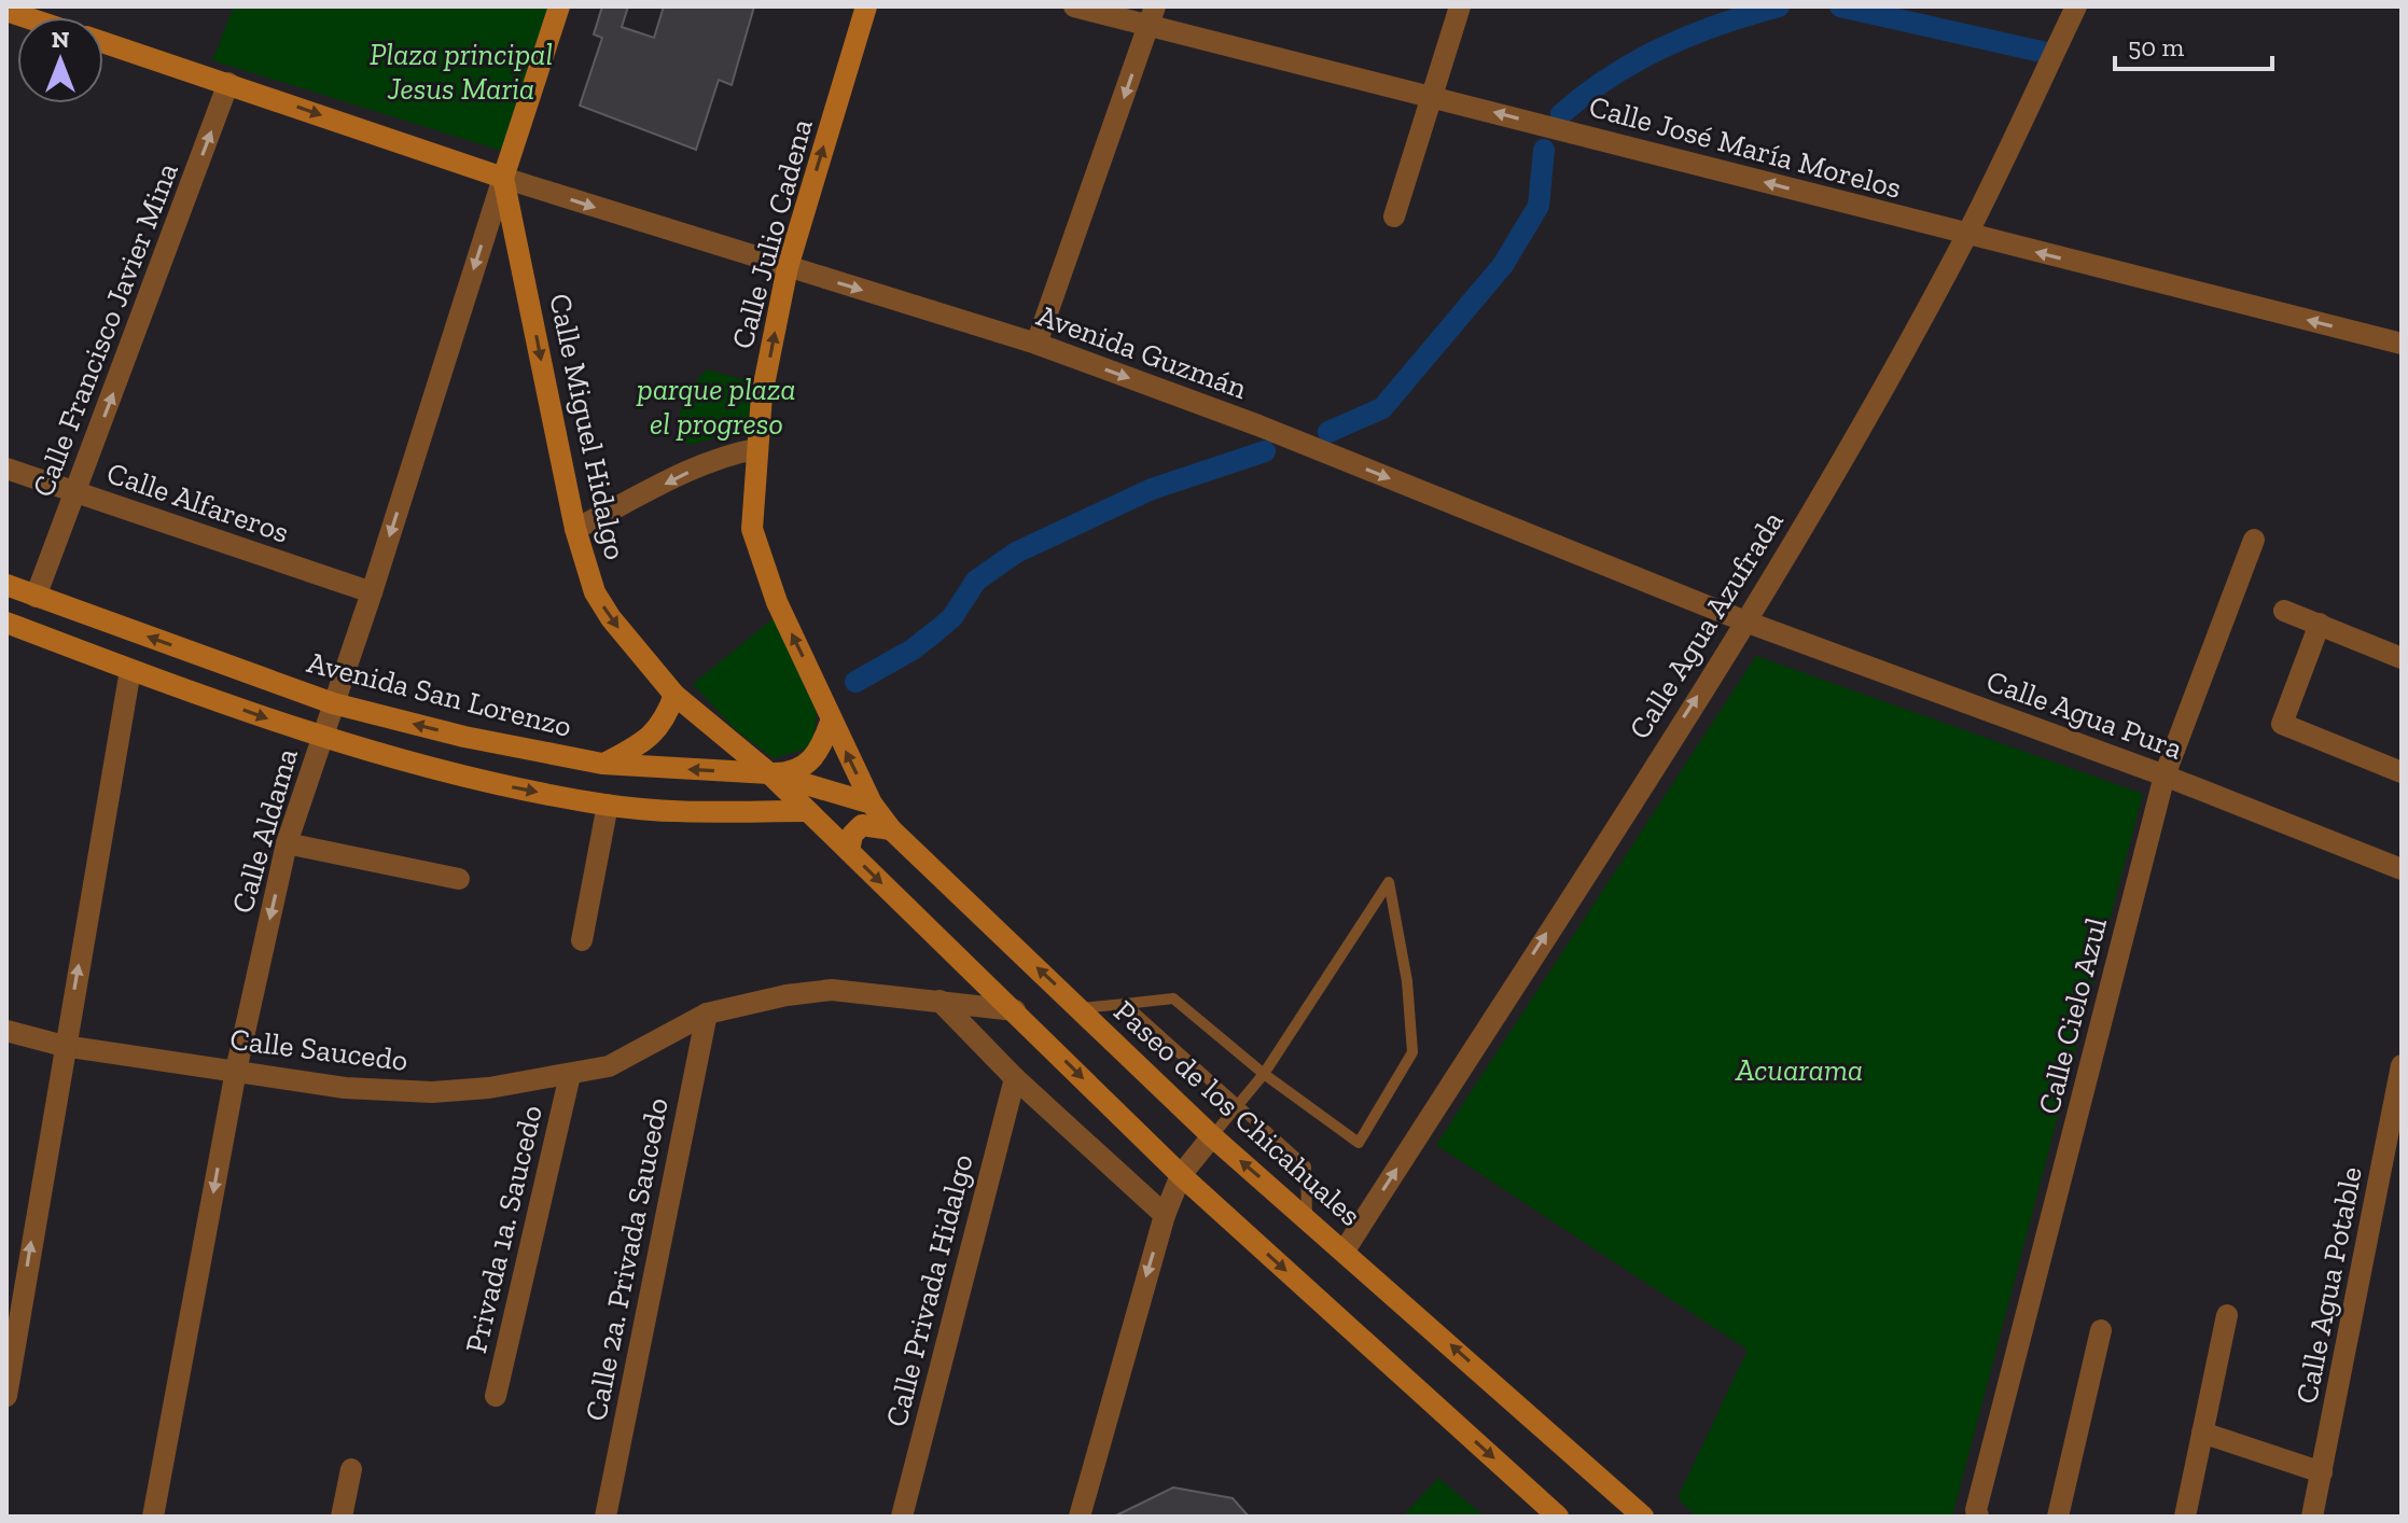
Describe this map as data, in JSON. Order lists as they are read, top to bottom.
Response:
{
  "streets": {
    "main road": [
      "Calle Julio Cadena",
      "Calle Miguel Hidalgo",
      "Avenida San Lorenzo",
      "Paseo de los Chicahuales"
    ],
    "street": [
      "Calle José María Morelos",
      "Calle Francisco Javier Mina",
      "Avenida Guzmán",
      "Calle Alfareros",
      "Calle Agua Azufrada",
      "Calle Agua Pura",
      "Calle Aldama",
      "Calle Cielo Azul",
      "Calle Saucedo",
      "Privada 1a. Saucedo",
      "Calle 2a. Privada Saucedo",
      "Calle Agua Potable",
      "Calle Privada Hidalgo"
    ]
  },
  "crossings": [
    ["Calle José María Morelos", "Calle Agua Azufrada"],
    ["Calle Julio Cadena", "Avenida Guzmán"],
    ["Calle Julio Cadena", "Paseo de los Chicahuales"],
    ["Calle Francisco Javier Mina", "Calle Alfareros"],
    ["Calle Francisco Javier Mina", "Avenida San Lorenzo"],
    ["Avenida Guzmán", "Calle Miguel Hidalgo"],
    ["Avenida Guzmán", "Calle Agua Azufrada"],
    ["Avenida Guzmán", "Calle Agua Pura"],
    ["Avenida Guzmán", "Calle Aldama"],
    ["Calle Miguel Hidalgo", "Avenida San Lorenzo"],
    ["Calle Miguel Hidalgo", "Calle Aldama"],
    ["Calle Alfareros", "Calle Aldama"],
    ["Calle Agua Azufrada", "Calle Agua Pura"],
    ["Calle Agua Azufrada", "Paseo de los Chicahuales"],
    ["Avenida San Lorenzo", "Calle Aldama"],
    ["Avenida San Lorenzo", "Paseo de los Chicahuales"],
    ["Calle Agua Pura", "Calle Cielo Azul"],
    ["Calle Aldama", "Calle Saucedo"],
    ["Calle Saucedo", "Privada 1a. Saucedo"],
    ["Calle Saucedo", "Calle 2a. Privada Saucedo"]
  ],
  "one_way": [
    "Calle José María Morelos",
    "Calle Julio Cadena",
    "Calle Francisco Javier Mina",
    "Avenida Guzmán",
    "Calle Miguel Hidalgo",
    "Calle Agua Azufrada"
  ],
  "parks": ["Plaza principal Jesus Maria", "parque plaza el progreso", "Acuarama"],
  "scale_bar": "50 m",
  "north": "top"
}
